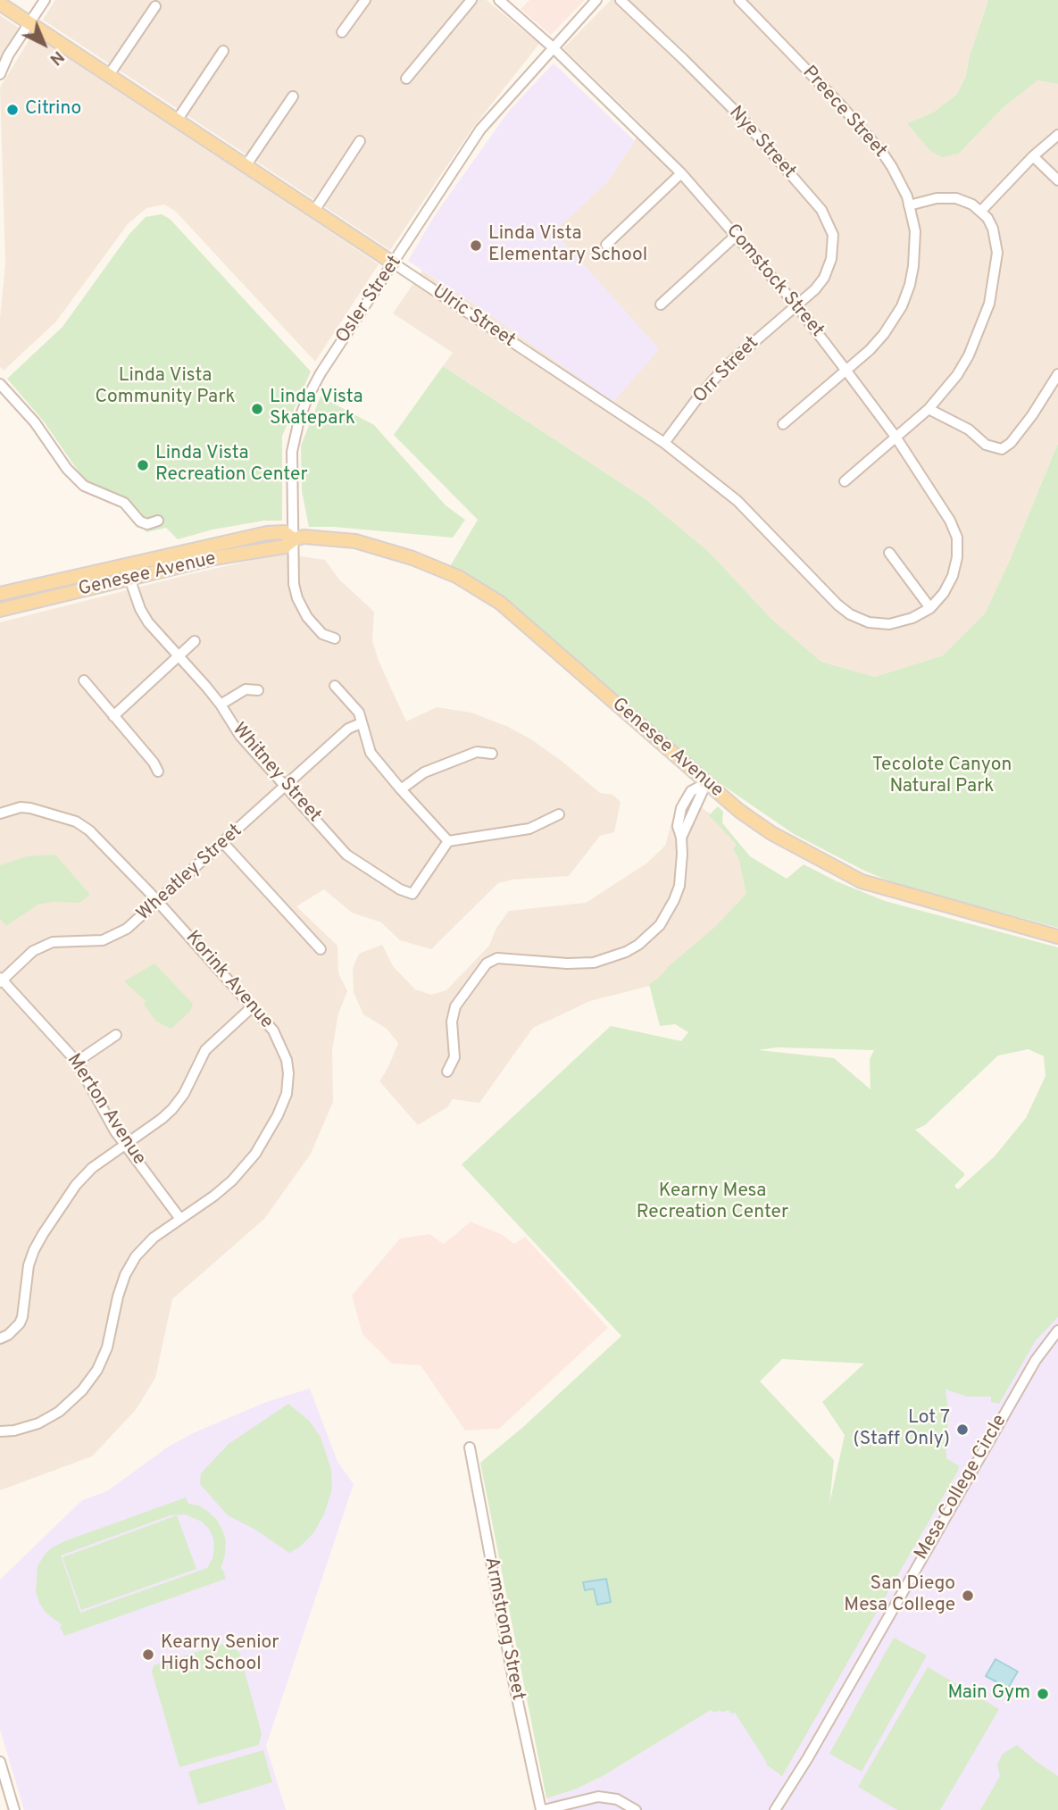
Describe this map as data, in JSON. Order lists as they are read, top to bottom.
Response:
{
  "streets": {
    "main road": ["Ulric Street", "Genesee Avenue"],
    "street": [
      "Preece Street",
      "Nye Street",
      "Comstock Street",
      "Osler Street",
      "Orr Street",
      "Whitney Street",
      "Wheatley Street",
      "Korink Avenue",
      "Merton Avenue",
      "Mesa College Circle",
      "Armstrong Street"
    ]
  },
  "crossings": [
    ["Preece Street", "Comstock Street"],
    ["Nye Street", "Comstock Street"],
    ["Nye Street", "Orr Street"],
    ["Comstock Street", "Osler Street"],
    ["Comstock Street", "Ulric Street"],
    ["Comstock Street", "Orr Street"],
    ["Osler Street", "Ulric Street"],
    ["Osler Street", "Genesee Avenue"],
    ["Ulric Street", "Orr Street"],
    ["Genesee Avenue", "Whitney Street"],
    ["Whitney Street", "Wheatley Street"],
    ["Wheatley Street", "Korink Avenue"],
    ["Wheatley Street", "Merton Avenue"],
    ["Korink Avenue", "Merton Avenue"]
  ],
  "parks": ["Linda Vista Community Park", "Tecolote Canyon Natural Park", "Kearny Mesa Recreation Center"],
  "places": [
    "Citrino",
    "Linda Vista Elementary School",
    "Linda Vista Skatepark",
    "Linda Vista Recreation Center",
    "Lot 7 (Staff Only)",
    "San Diego Mesa College",
    "Kearny Senior High School",
    "Main Gym"
  ],
  "north": "bottom right"
}
